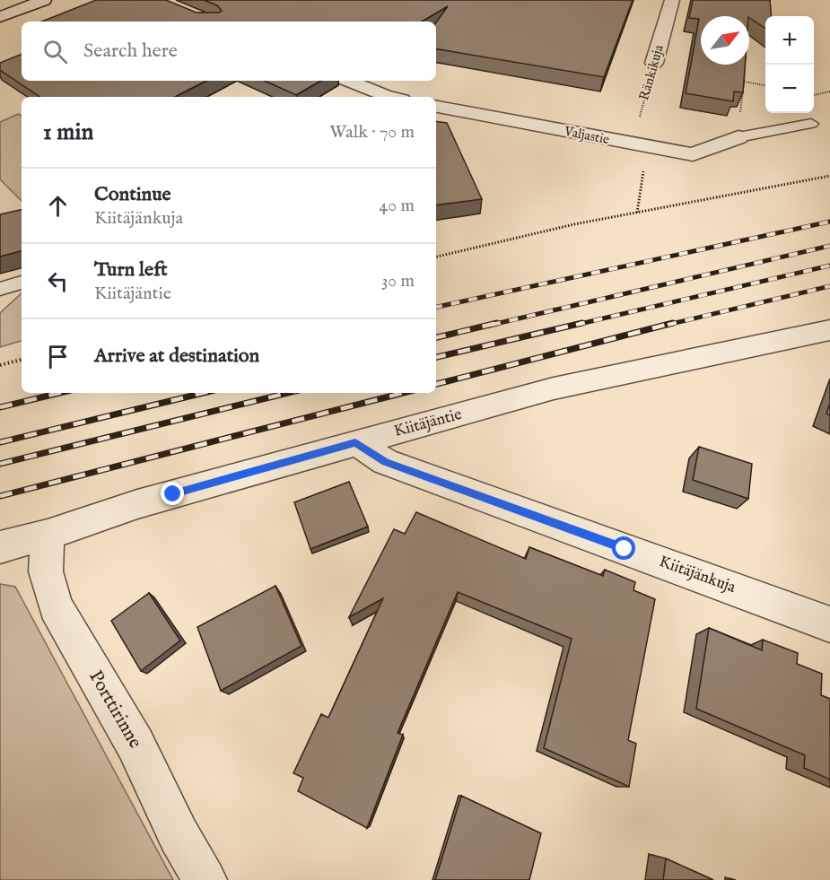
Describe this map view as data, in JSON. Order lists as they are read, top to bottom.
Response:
{
  "streets": {
    "street": [
      "Ränkikuja",
      "Valjastie",
      "Kiitäjäntie",
      "Kiitäjänkuja",
      "Porttirinne"
    ]
  },
  "crossings": [
    ["Ränkikuja", "Valjastie"],
    ["Kiitäjäntie", "Kiitäjänkuja"],
    ["Kiitäjäntie", "Porttirinne"]
  ],
  "north": "top right",
  "page": {
    "map_buttons": ["+", "−"],
    "search": "Search here",
    "heading": ["1 min", "Walk · 70 m"],
    "list": [
      ["Continue", "Kiitäjänkuja", "40 m"],
      ["Turn left", "Kiitäjäntie", "30 m"],
      "Arrive at destination"
    ]
  }
}
